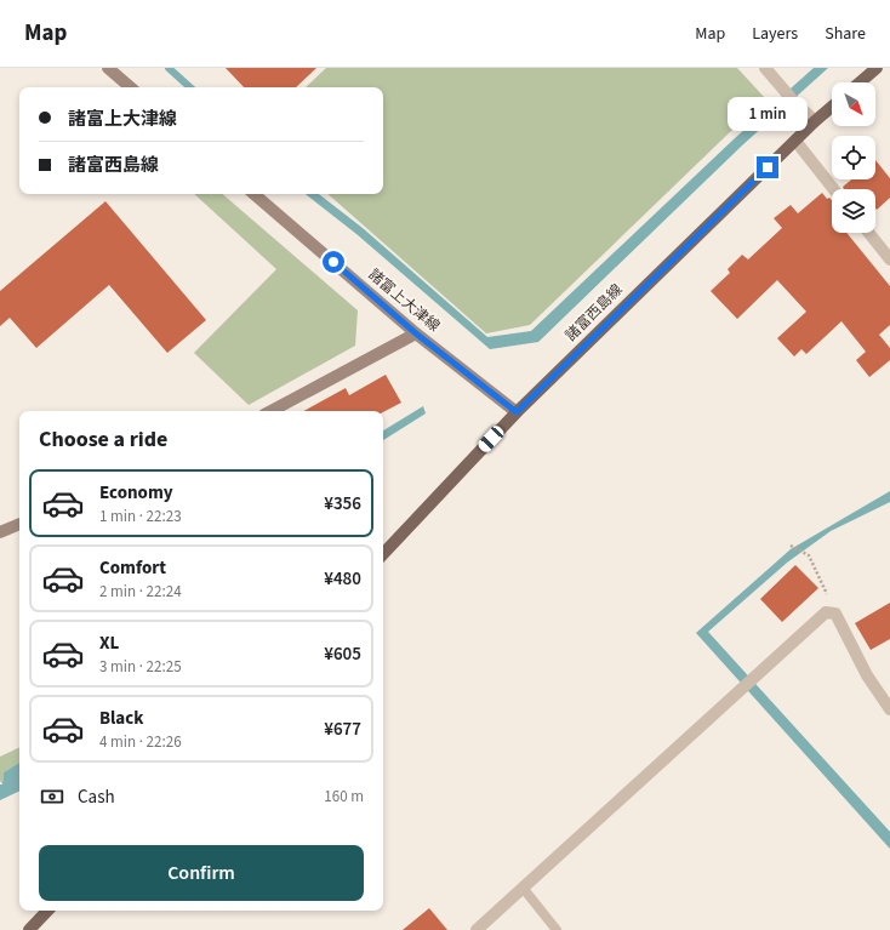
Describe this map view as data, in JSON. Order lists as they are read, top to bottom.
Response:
{
  "streets": {
    "main road": ["諸富西島線"],
    "street": ["諸富上大津線"]
  },
  "crossings": [
    ["諸富上大津線", "諸富西島線"]
  ],
  "north": "bottom right",
  "page": {
    "header": "Map",
    "nav": ["Map", "Layers", "Share"],
    "banner": ["諸富上大津線", "諸富西島線"],
    "bubble": "1 min",
    "heading": "Choose a ride",
    "list": [
      {
        "name": "Economy",
        "note": "1 min · 22:23",
        "value": "¥356"
      },
      {
        "name": "Comfort",
        "note": "2 min · 22:24",
        "value": "¥480"
      },
      {
        "name": "XL",
        "note": "3 min · 22:25",
        "value": "¥605"
      },
      {
        "name": "Black",
        "note": "4 min · 22:26",
        "value": "¥677"
      }
    ],
    "pay": ["Cash", "160 m"],
    "buttons": "Confirm"
  }
}
